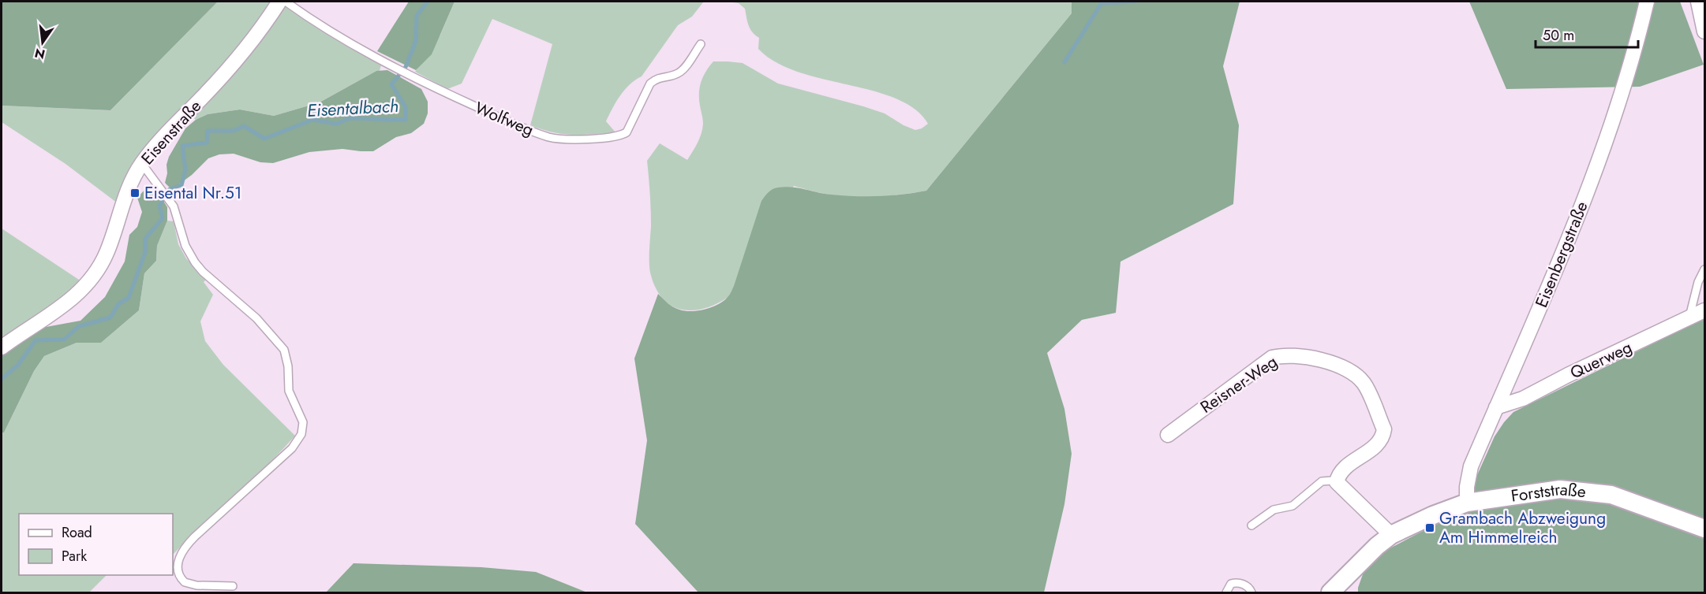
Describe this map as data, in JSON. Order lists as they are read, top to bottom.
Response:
{
  "streets": {
    "street": [
      "Eisenstraße",
      "Eisenbergstraße",
      "Querweg",
      "Reisner-Weg",
      "Forststraße"
    ],
    "lane": ["Wolfweg"]
  },
  "crossings": [
    ["Eisenbergstraße", "Querweg"],
    ["Eisenbergstraße", "Forststraße"]
  ],
  "water": ["Eisentalbach"],
  "places": {
    "transit": ["Eisental Nr.51", "Grambach Abzweigung Am Himmelreich"]
  },
  "legend": ["Road", "Park"],
  "scale_bar": "50 m",
  "north": "bottom"
}
